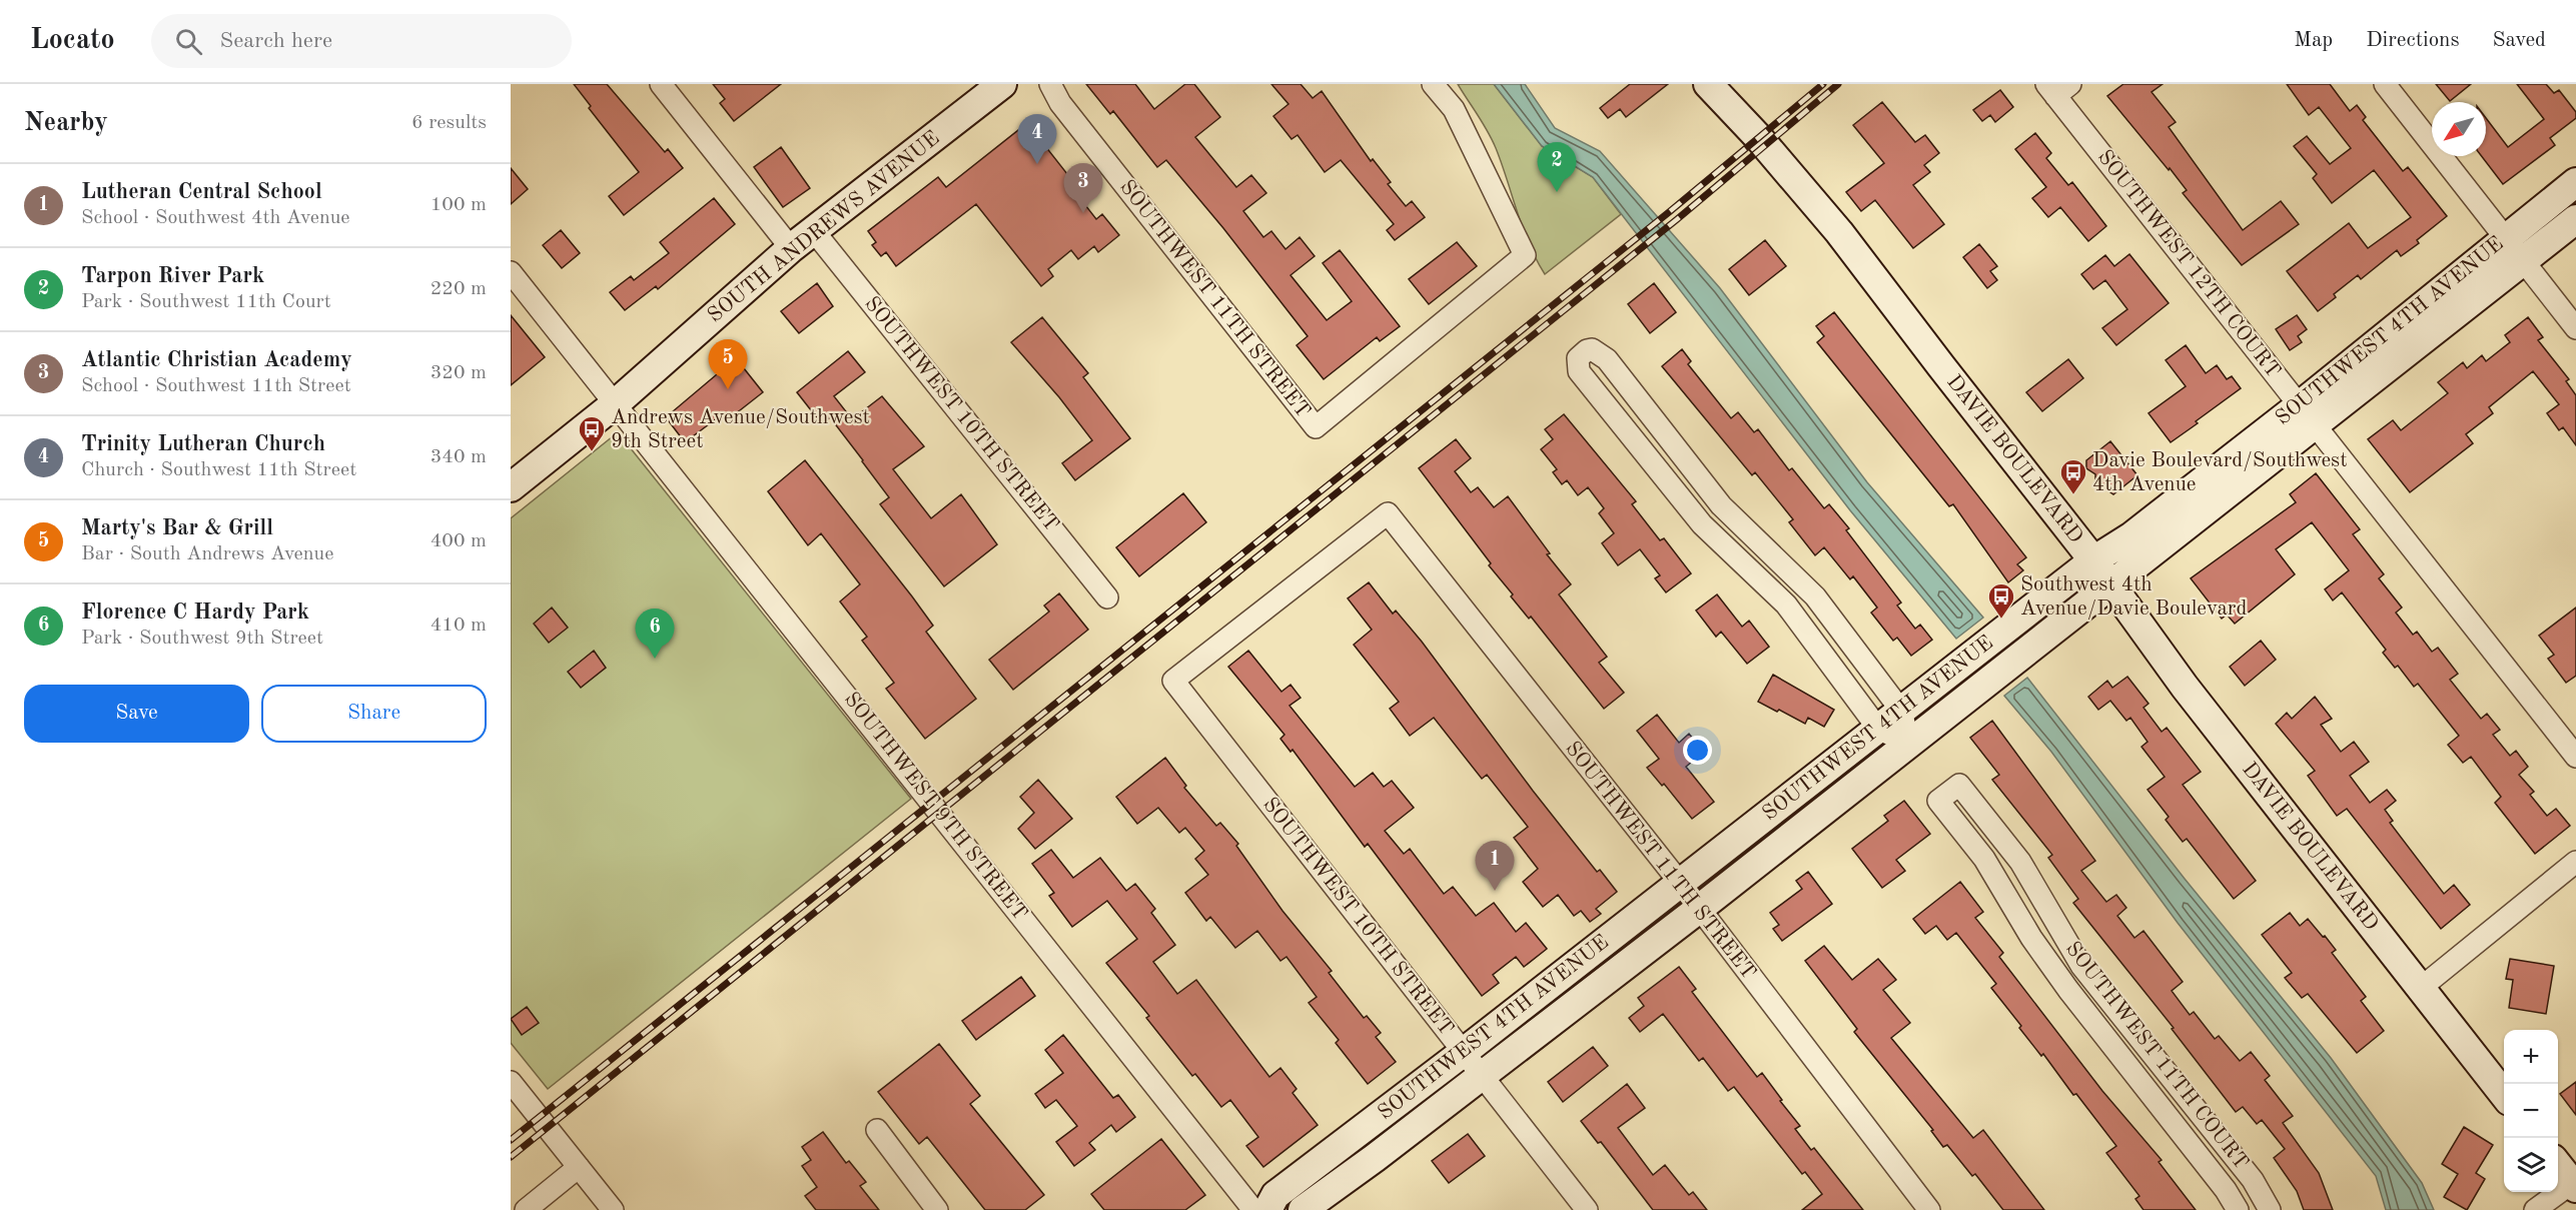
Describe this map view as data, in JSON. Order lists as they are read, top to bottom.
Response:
{
  "streets": {
    "main road": ["SOUTH ANDREWS AVENUE", "SOUTHWEST 4TH AVENUE", "DAVIE BOULEVARD"],
    "street": [
      "SOUTHWEST 12TH COURT",
      "SOUTHWEST 11TH STREET",
      "SOUTHWEST 10TH STREET",
      "SOUTHWEST 9TH STREET",
      "SOUTHWEST 11TH COURT"
    ]
  },
  "crossings": [
    ["SOUTH ANDREWS AVENUE", "SOUTHWEST 10TH STREET"],
    ["SOUTH ANDREWS AVENUE", "SOUTHWEST 9TH STREET"],
    ["SOUTHWEST 12TH COURT", "SOUTHWEST 4TH AVENUE"],
    ["SOUTHWEST 11TH STREET", "SOUTHWEST 4TH AVENUE"],
    ["SOUTHWEST 11TH STREET", "SOUTHWEST 10TH STREET"],
    ["SOUTHWEST 4TH AVENUE", "SOUTHWEST 10TH STREET"],
    ["SOUTHWEST 4TH AVENUE", "DAVIE BOULEVARD"]
  ],
  "places": {
    "bus stop": ["Andrews Avenue/Southwest 9th Street", "Davie Boulevard/Southwest 4th Avenue", "Southwest 4th Avenue/Davie Boulevard"]
  },
  "north": "bottom left",
  "page": {
    "header": "Locato",
    "search": "Search here",
    "nav": ["Map", "Directions", "Saved"],
    "heading": ["Nearby", "6 results"],
    "pins": [
      "4",
      "2",
      "3",
      "5",
      "6",
      "1"
    ],
    "list": [
      {
        "mark": "1",
        "name": "Lutheran Central School",
        "note": "School · Southwest 4th Avenue",
        "value": "100 m"
      },
      {
        "mark": "2",
        "name": "Tarpon River Park",
        "note": "Park · Southwest 11th Court",
        "value": "220 m"
      },
      {
        "mark": "3",
        "name": "Atlantic Christian Academy",
        "note": "School · Southwest 11th Street",
        "value": "320 m"
      },
      {
        "mark": "4",
        "name": "Trinity Lutheran Church",
        "note": "Church · Southwest 11th Street",
        "value": "340 m"
      },
      {
        "mark": "5",
        "name": "Marty's Bar & Grill",
        "note": "Bar · South Andrews Avenue",
        "value": "400 m"
      },
      {
        "mark": "6",
        "name": "Florence C Hardy Park",
        "note": "Park · Southwest 9th Street",
        "value": "410 m"
      }
    ],
    "buttons": ["Save", "Share"],
    "map_buttons": ["+", "−"]
  }
}
